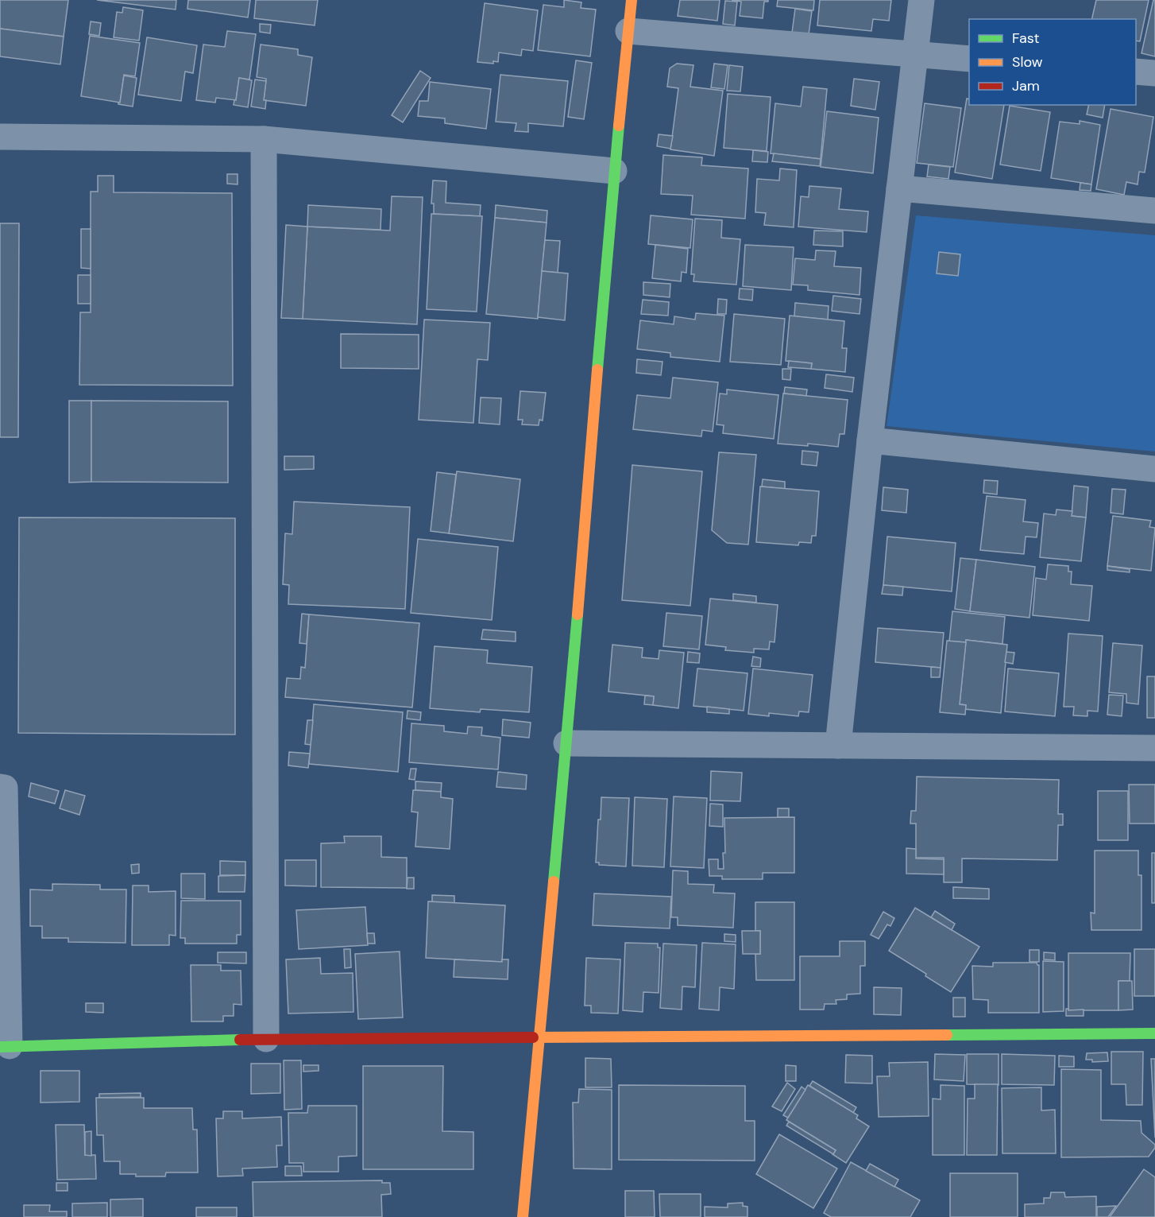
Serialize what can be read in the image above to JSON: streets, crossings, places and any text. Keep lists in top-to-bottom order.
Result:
{
  "legend": ["Fast", "Slow", "Jam"]
}
